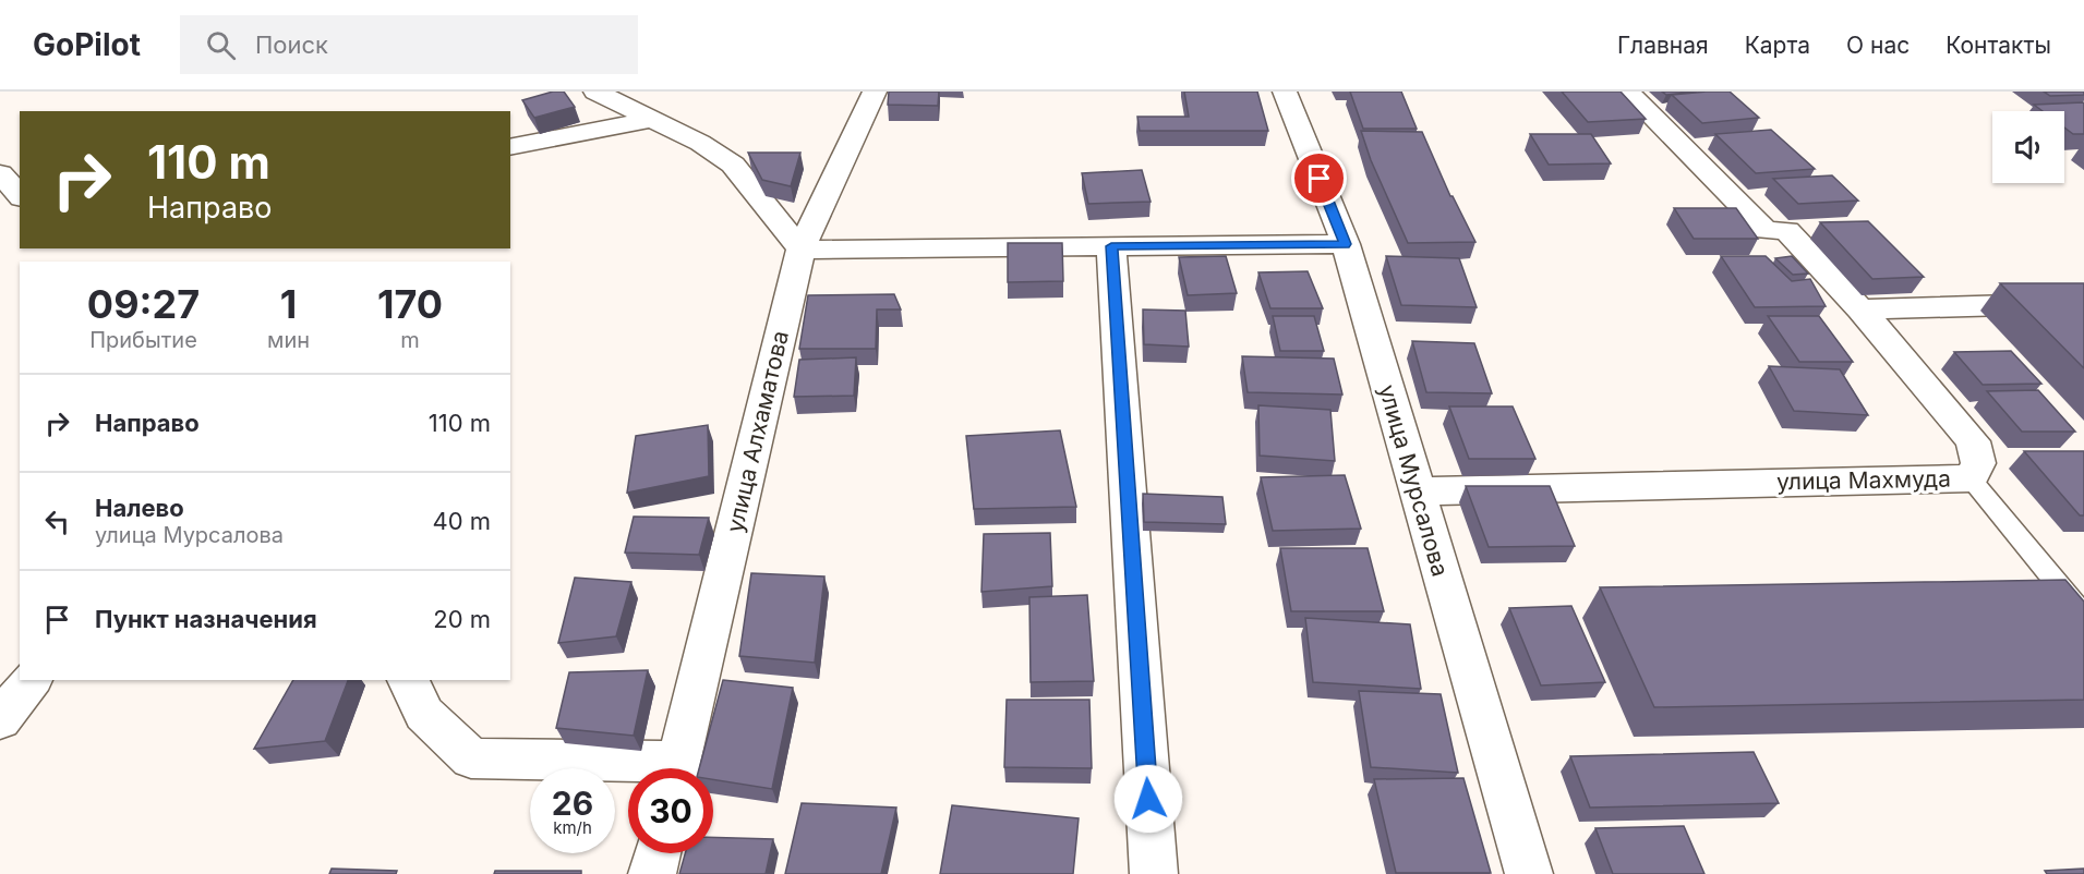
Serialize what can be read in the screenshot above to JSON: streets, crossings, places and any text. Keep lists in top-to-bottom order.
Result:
{
  "streets": {
    "street": ["улица Алхаматова", "улица Мурсалова", "улица Махмуда"]
  },
  "crossings": [
    ["улица Мурсалова", "улица Махмуда"]
  ],
  "page": {
    "header": "GoPilot",
    "search": "Поиск",
    "nav": [
      "Главная",
      "Карта",
      "О нас",
      "Контакты"
    ],
    "turn": ["110 m", "Направо"],
    "eta": [
      "09:27",
      "Прибытие",
      "1",
      "мин",
      "170",
      "m"
    ],
    "list": [
      {
        "name": "Направо",
        "value": "110 m"
      },
      {
        "name": "Налево",
        "note": "улица Мурсалова",
        "value": "40 m"
      },
      {
        "name": "Пункт назначения",
        "value": "20 m"
      }
    ],
    "speed": "26 km/h",
    "limit": "30"
  }
}
